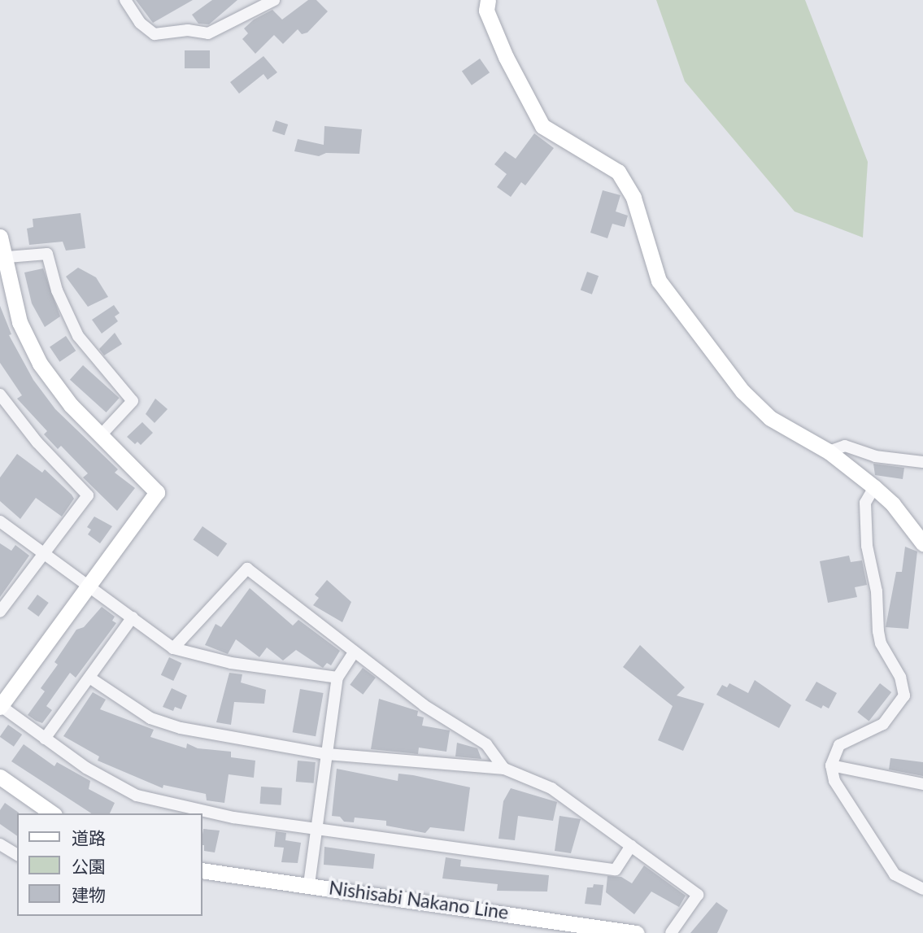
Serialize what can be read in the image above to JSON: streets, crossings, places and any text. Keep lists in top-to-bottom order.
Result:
{
  "streets": {
    "street": ["Nishisabi Nakano Line"]
  },
  "legend": ["道路", "公園", "建物"]
}
